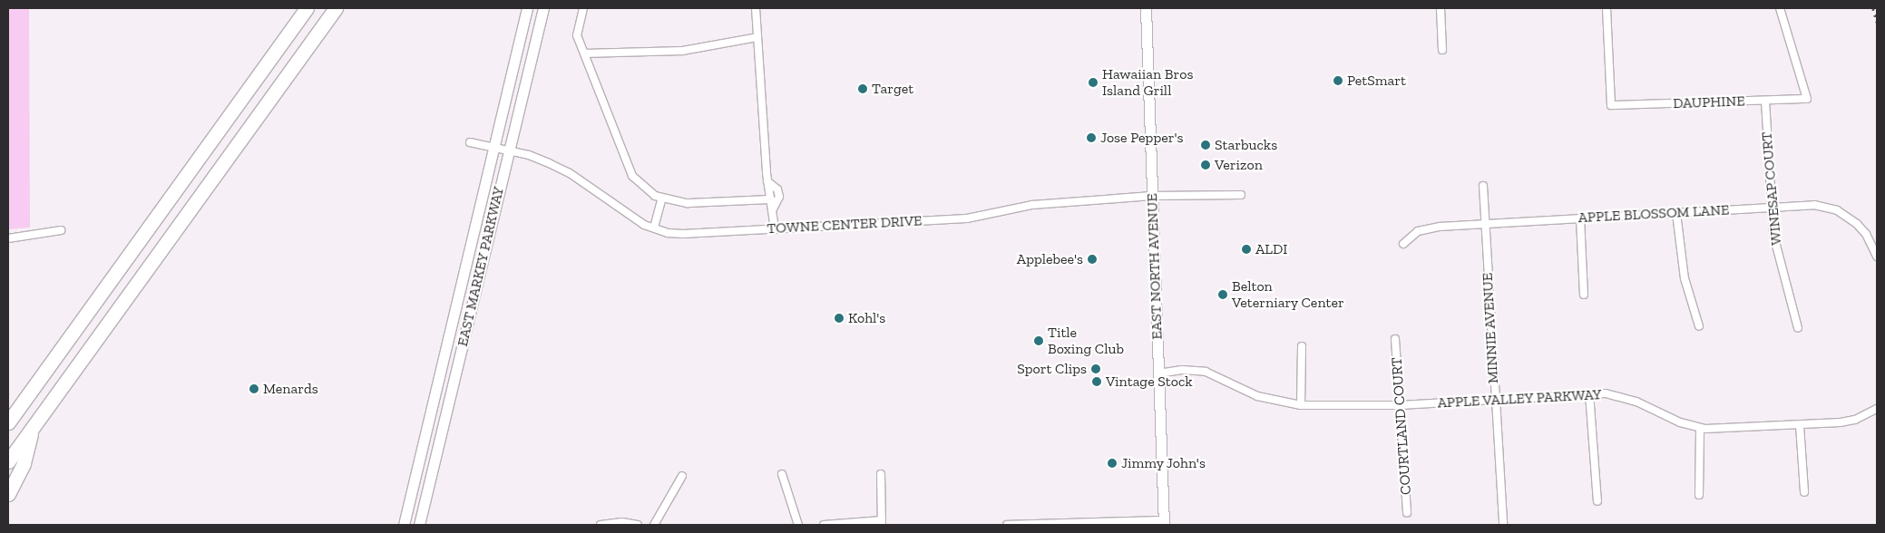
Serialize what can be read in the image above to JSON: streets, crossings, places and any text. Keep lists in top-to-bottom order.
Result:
{
  "streets": {
    "street": [
      "DAUPHINE",
      "WINESAP COURT",
      "APPLE BLOSSOM LANE",
      "TOWNE CENTER DRIVE",
      "EAST MARKEY PARKWAY",
      "EAST NORTH AVENUE",
      "MINNIE AVENUE",
      "APPLE VALLEY PARKWAY",
      "COURTLAND COURT"
    ]
  },
  "crossings": [
    ["DAUPHINE", "WINESAP COURT"],
    ["WINESAP COURT", "APPLE BLOSSOM LANE"],
    ["APPLE BLOSSOM LANE", "MINNIE AVENUE"],
    ["TOWNE CENTER DRIVE", "EAST MARKEY PARKWAY"],
    ["TOWNE CENTER DRIVE", "EAST NORTH AVENUE"],
    ["EAST NORTH AVENUE", "APPLE VALLEY PARKWAY"],
    ["MINNIE AVENUE", "APPLE VALLEY PARKWAY"],
    ["APPLE VALLEY PARKWAY", "COURTLAND COURT"]
  ],
  "places": [
    "PetSmart",
    "Hawaiian Bros Island Grill",
    "Target",
    "Jose Pepper's",
    "Starbucks",
    "Verizon",
    "ALDI",
    "Applebee's",
    "Belton Veterniary Center",
    "Kohl's",
    "Title Boxing Club",
    "Sport Clips",
    "Vintage Stock",
    "Menards",
    "Jimmy John's"
  ]
}
